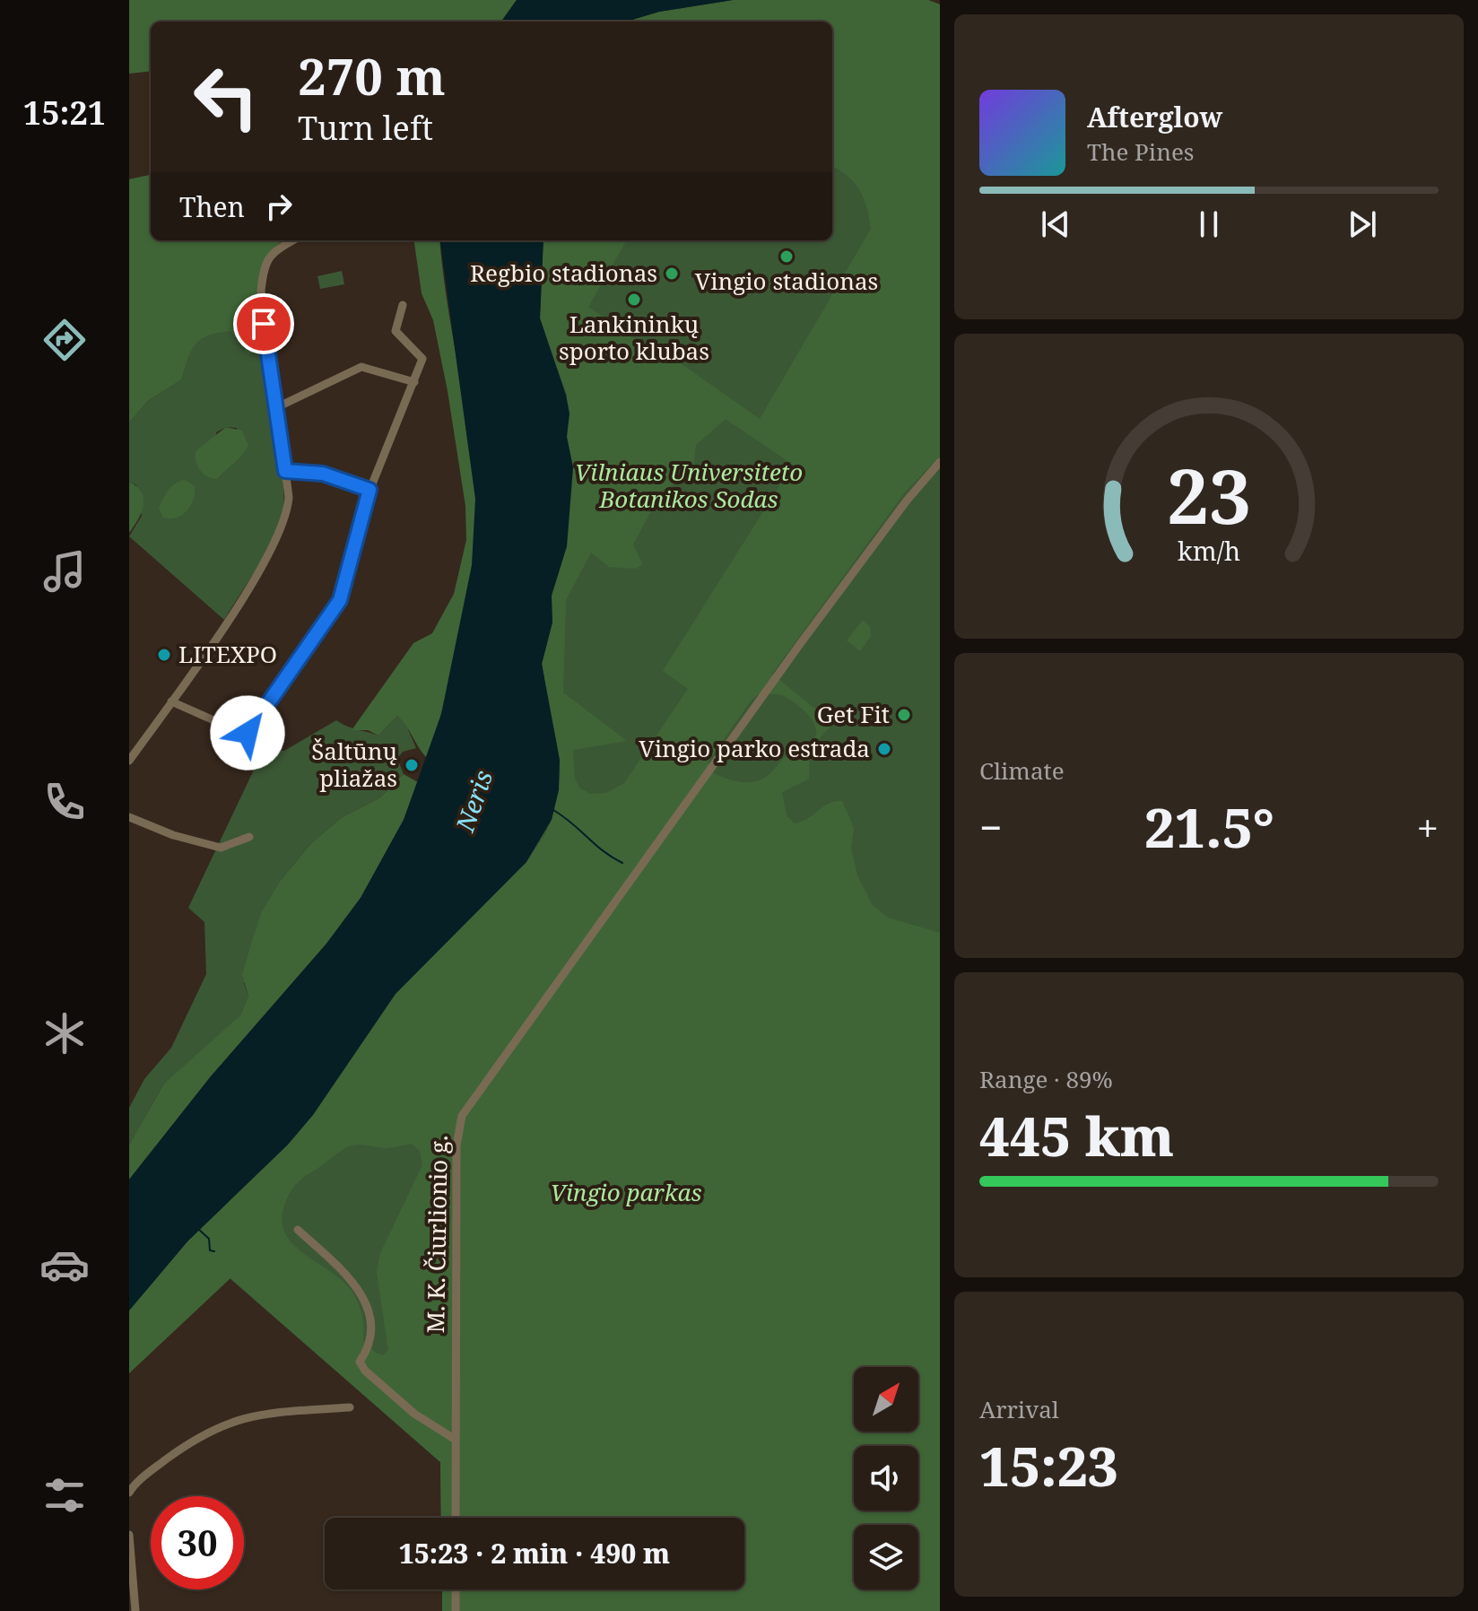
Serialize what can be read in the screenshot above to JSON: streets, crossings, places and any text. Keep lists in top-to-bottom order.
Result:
{
  "streets": {
    "street": ["M. K. Čiurlionio g."]
  },
  "water": ["Neris"],
  "parks": ["Vilniaus Universiteto Botanikos Sodas", "Vingio parkas"],
  "places": [
    "Vingio stadionas",
    "Regbio stadionas",
    "Lankininkų sporto klubas",
    "LITEXPO",
    "Get Fit",
    "Vingio parko estrada",
    "Šaltūnų pliažas"
  ],
  "north": "top right",
  "page": {
    "tabs": "15:21",
    "turn": ["270 m", "Turn left"],
    "song": ["Afterglow", "The Pines"],
    "then": "Then",
    "tile": [
      "Climate",
      ["Range · 89%", "445 km"],
      ["Arrival", "15:23"]
    ],
    "heat": ["−", "21.5°", "+"],
    "limit": "30",
    "trip": "15:23 · 2 min · 490 m",
    "gauge": ["23", "km/h"]
  }
}
